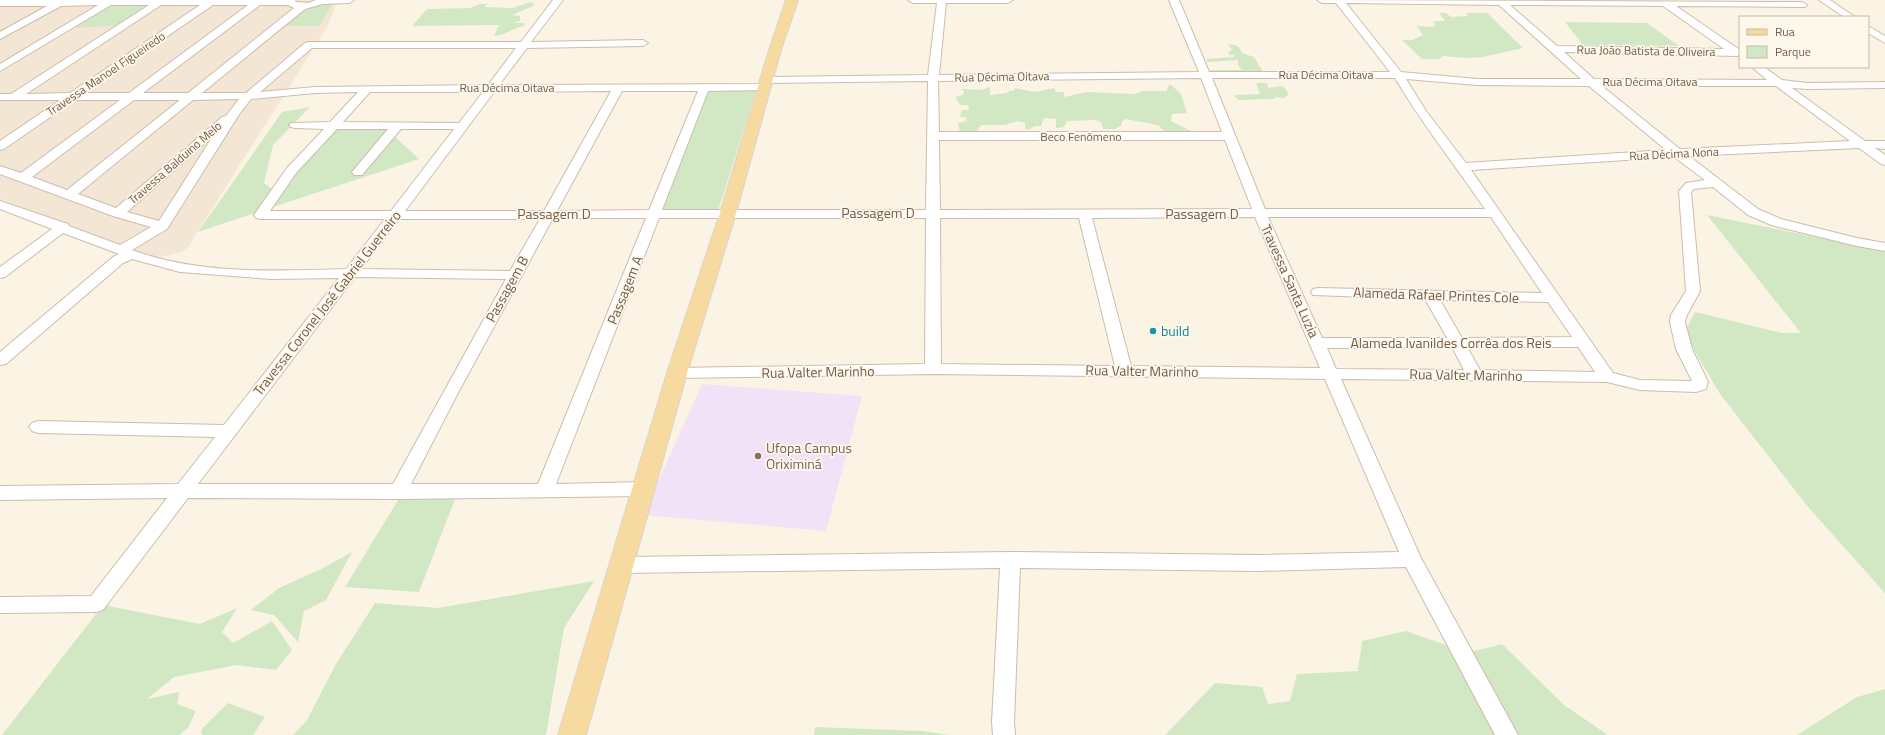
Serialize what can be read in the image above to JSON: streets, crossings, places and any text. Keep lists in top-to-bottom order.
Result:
{
  "streets": {
    "street": [
      "Rua João Batista de Oliveira",
      "Travessa Manoel Figueiredo",
      "Rua Décima Oitava",
      "Beco Fenômeno",
      "Rua Décima Nona",
      "Travessa Balduino Melo",
      "Passagem D",
      "Travessa Santa Luzia",
      "Passagem B",
      "Passagem A",
      "Alameda Rafael Printes Cole",
      "Travessa Coronel José Gabriel Guerreiro",
      "Alameda Ivanildes Corrêa dos Reis",
      "Rua Valter Marinho"
    ]
  },
  "crossings": [
    ["Travessa Manoel Figueiredo", "Rua Décima Oitava"],
    ["Rua Décima Oitava", "Travessa Santa Luzia"],
    ["Rua Décima Oitava", "Passagem B"],
    ["Rua Décima Oitava", "Passagem A"],
    ["Rua Décima Oitava", "Travessa Coronel José Gabriel Guerreiro"],
    ["Beco Fenômeno", "Travessa Santa Luzia"],
    ["Passagem D", "Travessa Santa Luzia"],
    ["Passagem D", "Passagem B"],
    ["Passagem D", "Passagem A"],
    ["Passagem D", "Travessa Coronel José Gabriel Guerreiro"],
    ["Travessa Santa Luzia", "Alameda Ivanildes Corrêa dos Reis"],
    ["Travessa Santa Luzia", "Rua Valter Marinho"]
  ],
  "places": ["build", "Ufopa Campus Oriximiná"],
  "legend": ["Rua", "Parque"]
}
